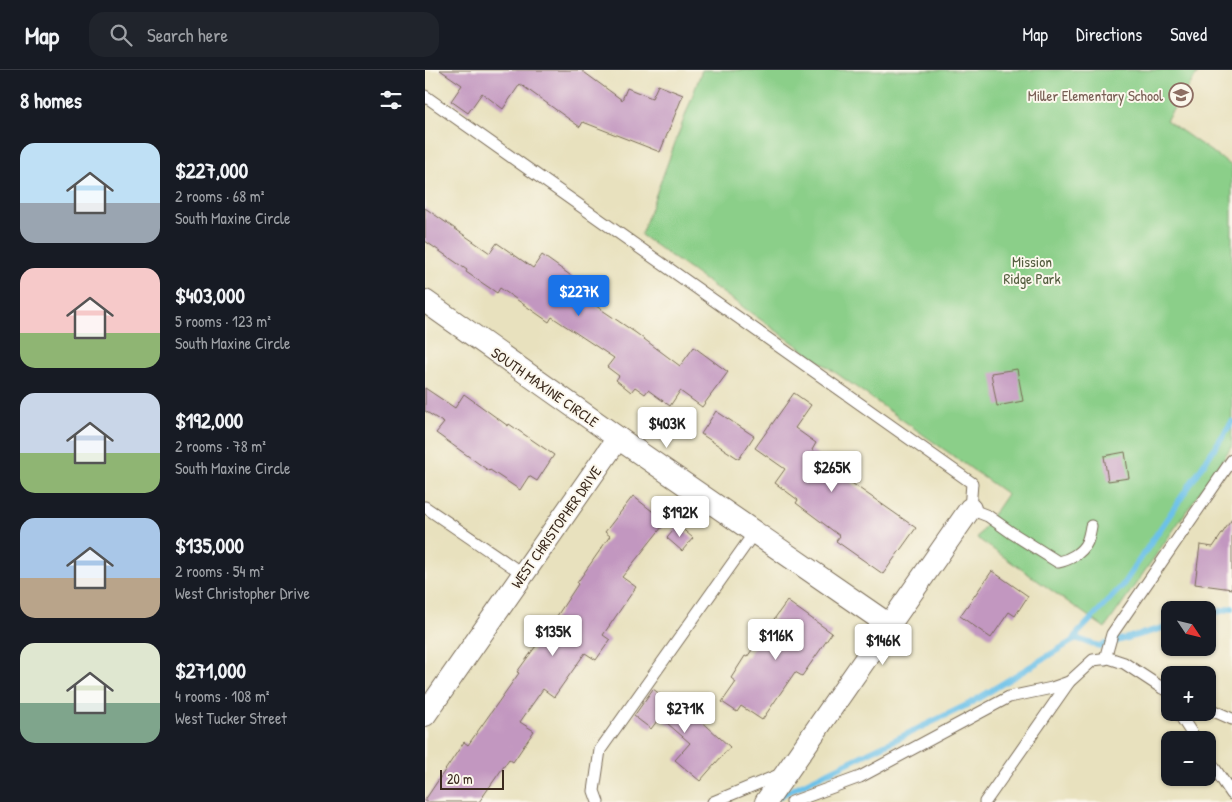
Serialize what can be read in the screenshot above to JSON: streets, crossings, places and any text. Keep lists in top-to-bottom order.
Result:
{
  "streets": {
    "street": ["SOUTH MAXINE CIRCLE", "WEST CHRISTOPHER DRIVE"]
  },
  "crossings": [
    ["SOUTH MAXINE CIRCLE", "WEST CHRISTOPHER DRIVE"]
  ],
  "parks": ["Mission Ridge Park"],
  "places": {
    "school or university": ["Miller Elementary School"]
  },
  "scale_bar": "20 m",
  "north": "bottom right",
  "page": {
    "header": "Map",
    "search": "Search here",
    "nav": ["Map", "Directions", "Saved"],
    "heading": "8 homes",
    "list": [
      {
        "name": "$227,000",
        "note": "2 rooms · 68 m² · South Maxine Circle"
      },
      {
        "name": "$403,000",
        "note": "5 rooms · 123 m² · South Maxine Circle"
      },
      {
        "name": "$192,000",
        "note": "2 rooms · 78 m² · South Maxine Circle"
      },
      {
        "name": "$135,000",
        "note": "2 rooms · 54 m² · West Christopher Drive"
      },
      {
        "name": "$271,000",
        "note": "4 rooms · 108 m² · West Tucker Street"
      }
    ],
    "price": [
      "$227K",
      "$403K",
      "$265K",
      "$192K",
      "$135K",
      "$116K",
      "$146K",
      "$271K"
    ],
    "map_buttons": ["+", "−"],
    "scale": "20 m"
  }
}
